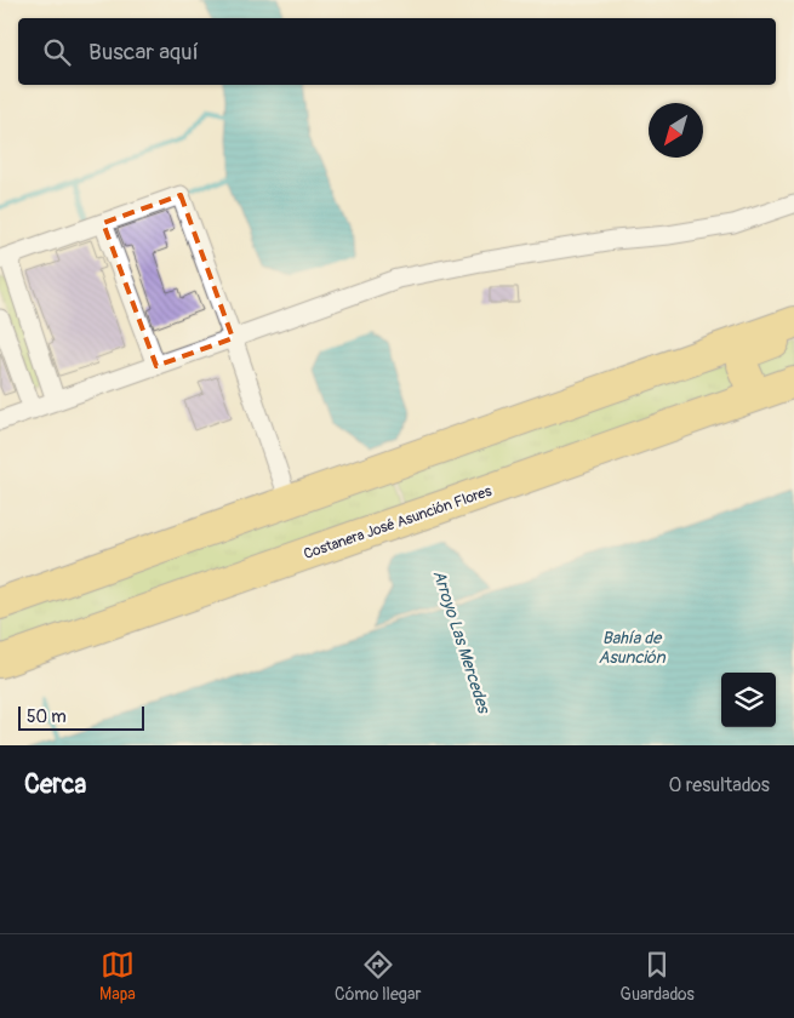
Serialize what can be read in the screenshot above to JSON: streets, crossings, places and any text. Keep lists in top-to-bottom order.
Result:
{
  "streets": {
    "highway": ["Costanera José Asunción Flores"]
  },
  "water": ["Bahía de Asunción", "Arroyo Las Mercedes"],
  "scale_bar": "50 m",
  "north": "bottom left",
  "page": {
    "search": "Buscar aquí",
    "scale": "50 m",
    "heading": ["Cerca", "0 resultados"],
    "nav": ["Mapa", "Cómo llegar", "Guardados"]
  }
}
